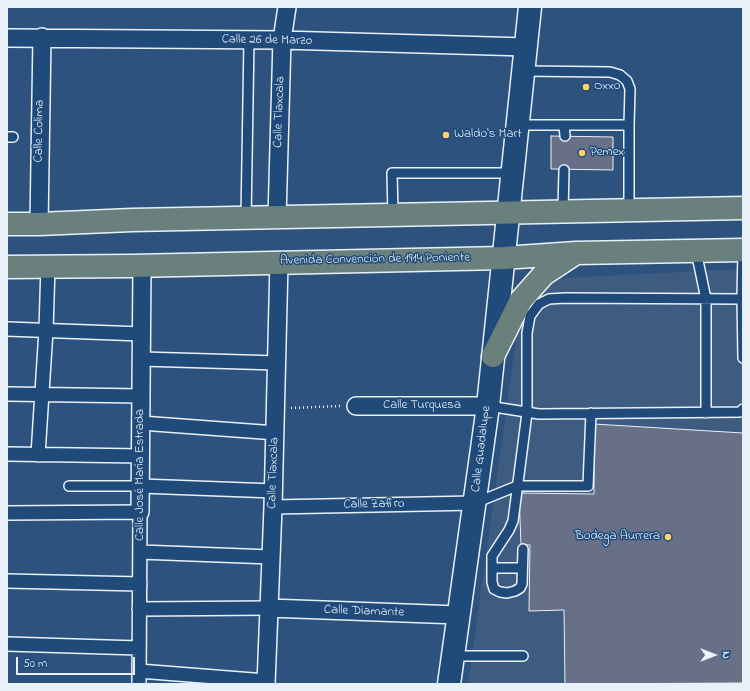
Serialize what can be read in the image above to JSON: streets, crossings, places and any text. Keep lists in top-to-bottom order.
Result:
{
  "streets": {
    "main road": ["Avenida Convención de 1914 Poniente"],
    "street": [
      "Calle 26 de Marzo",
      "Calle Tlaxcala",
      "Calle Colima",
      "Calle Turquesa",
      "Calle Guadalupe",
      "Calle José María Estrada",
      "Calle Zafiro",
      "Calle Diamante"
    ]
  },
  "crossings": [
    ["Calle 26 de Marzo", "Calle Tlaxcala"],
    ["Calle 26 de Marzo", "Calle Colima"],
    ["Calle 26 de Marzo", "Calle Guadalupe"],
    ["Calle Tlaxcala", "Avenida Convención de 1914 Poniente"],
    ["Calle Tlaxcala", "Calle Zafiro"],
    ["Calle Tlaxcala", "Calle Diamante"],
    ["Avenida Convención de 1914 Poniente", "Calle Guadalupe"],
    ["Avenida Convención de 1914 Poniente", "Calle José María Estrada"],
    ["Calle Turquesa", "Calle Guadalupe"],
    ["Calle Guadalupe", "Calle Zafiro"],
    ["Calle Guadalupe", "Calle Diamante"],
    ["Calle José María Estrada", "Calle Zafiro"]
  ],
  "places": [
    "Oxxo",
    "Waldo's Mart",
    "Pemex",
    "Bodega Aurrera"
  ],
  "scale_bar": "50 m",
  "north": "right"
}
